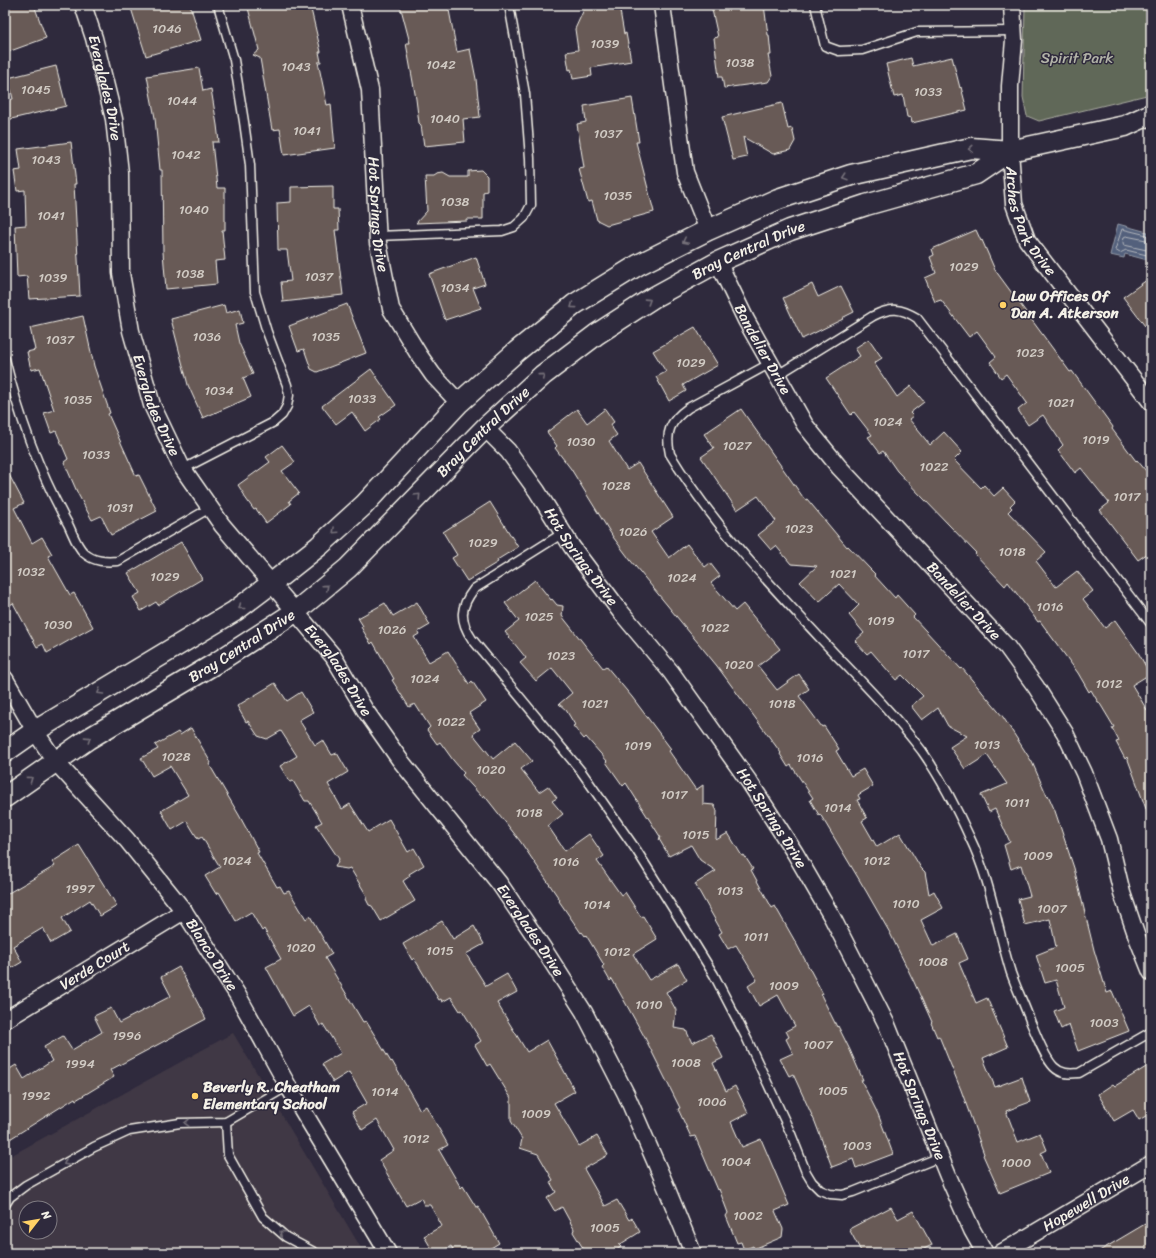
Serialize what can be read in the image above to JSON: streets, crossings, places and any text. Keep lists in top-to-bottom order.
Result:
{
  "streets": {
    "street": [
      "Everglades Drive",
      "Hot Springs Drive",
      "Arches Park Drive",
      "Bray Central Drive",
      "Bandelier Drive",
      "Blanco Drive",
      "Verde Court",
      "Hopewell Drive"
    ]
  },
  "crossings": [
    ["Everglades Drive", "Bray Central Drive"],
    ["Hot Springs Drive", "Bray Central Drive"],
    ["Arches Park Drive", "Bray Central Drive"],
    ["Bray Central Drive", "Bandelier Drive"],
    ["Bray Central Drive", "Blanco Drive"],
    ["Blanco Drive", "Verde Court"]
  ],
  "parks": ["Spirit Park"],
  "places": ["Law Offices Of Dan A. Atkerson", "Beverly R. Cheatham Elementary School"],
  "house_numbers": [
    "1046",
    "1039",
    "1038",
    "1042",
    "1043",
    "1045",
    "1033",
    "1044",
    "1040",
    "1041",
    "1037",
    "1042",
    "1043",
    "1035",
    "1038",
    "1040",
    "1041",
    "1029",
    "1038",
    "1037",
    "1039",
    "1034",
    "1036",
    "1035",
    "1037",
    "1023",
    "1029",
    "1034",
    "1033",
    "1035",
    "1021",
    "1024",
    "1019",
    "1030",
    "1027",
    "1033",
    "1022",
    "1028",
    "1017",
    "1031",
    "1023",
    "1026",
    "1029",
    "1018",
    "1032",
    "1021",
    "1029",
    "1024",
    "1016",
    "1025",
    "1019",
    "1030",
    "1022",
    "1026",
    "1017",
    "1023",
    "1020",
    "1024",
    "1012",
    "1021",
    "1018",
    "1022",
    "1013",
    "1019",
    "1028",
    "1016",
    "1020",
    "1017",
    "1011",
    "1014",
    "1018",
    "1015",
    "1009",
    "1024",
    "1012",
    "1016",
    "1997",
    "1013",
    "1010",
    "1014",
    "1007",
    "1011",
    "1020",
    "1015",
    "1012",
    "1008",
    "1005",
    "1009",
    "1010",
    "1003",
    "1996",
    "1007",
    "1008",
    "1994",
    "1005",
    "1014",
    "1992",
    "1006",
    "1009",
    "1012",
    "1003",
    "1004",
    "1000",
    "1002",
    "1005"
  ],
  "north": "top right"
}
